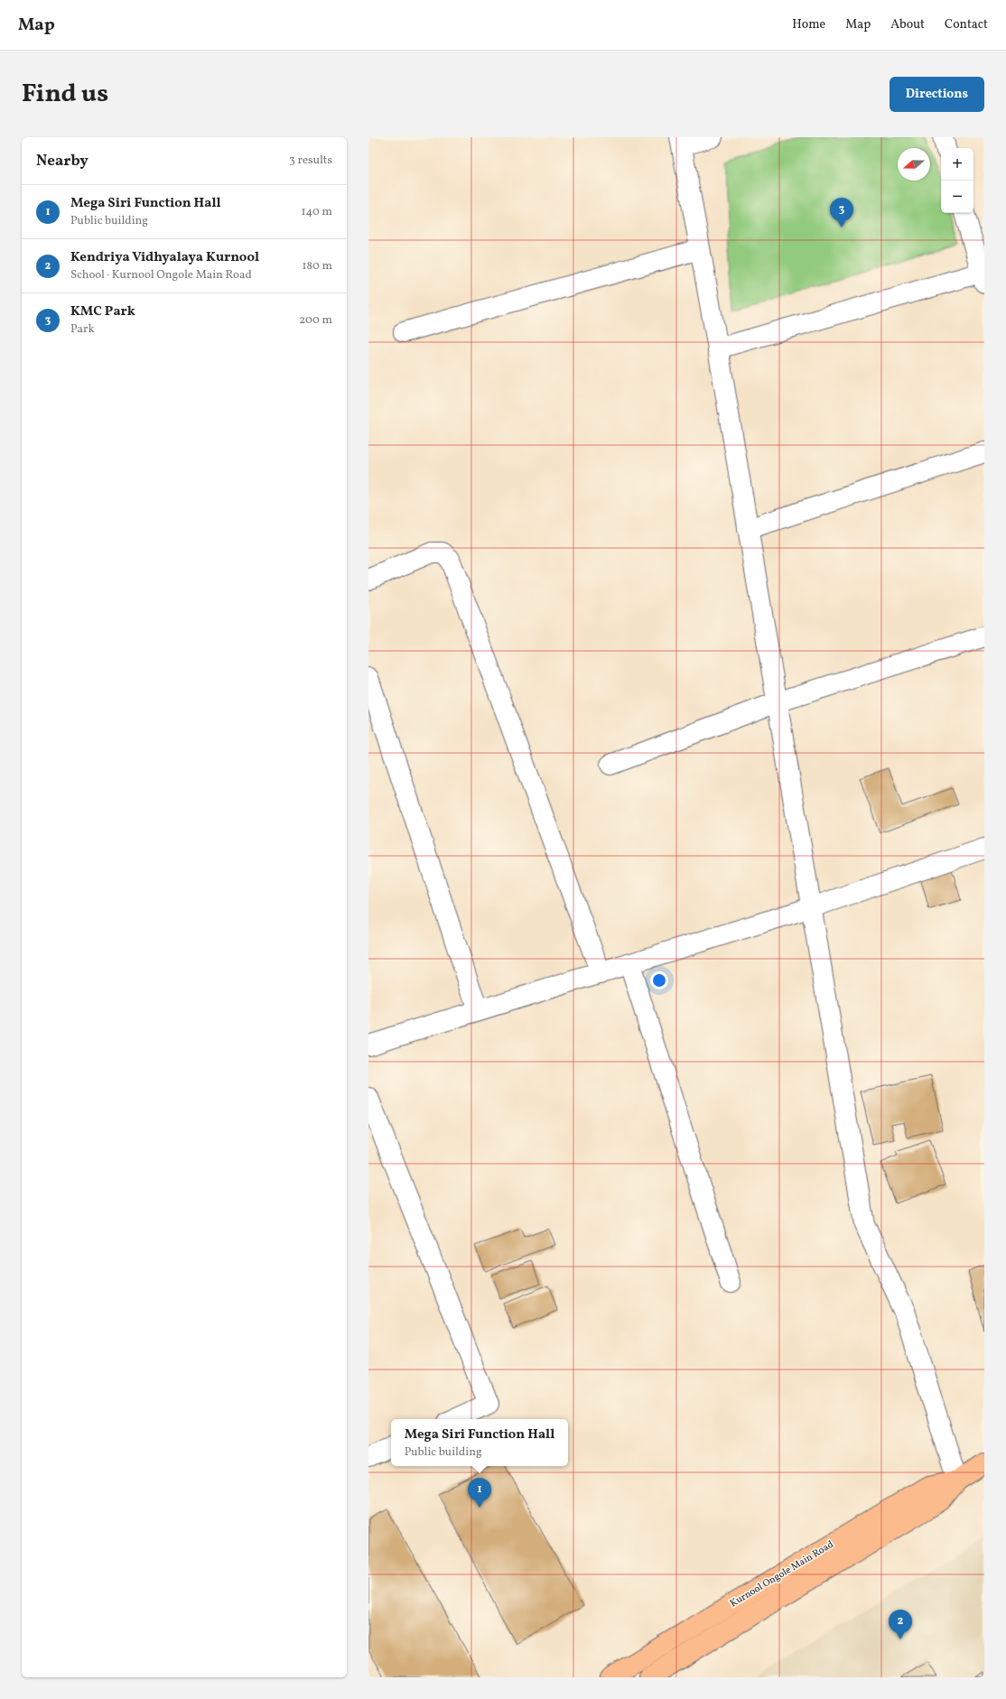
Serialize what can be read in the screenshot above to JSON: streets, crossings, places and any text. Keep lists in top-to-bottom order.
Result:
{
  "streets": {
    "main road": ["Kurnool Ongole Main Road"]
  },
  "north": "left",
  "page": {
    "header": "Map",
    "nav": [
      "Home",
      "Map",
      "About",
      "Contact"
    ],
    "title": "Find us",
    "buttons": "Directions",
    "heading": ["Nearby", "3 results"],
    "map_buttons": ["+", "−"],
    "list": [
      {
        "mark": "1",
        "name": "Mega Siri Function Hall",
        "note": "Public building",
        "value": "140 m"
      },
      {
        "mark": "2",
        "name": "Kendriya Vidhyalaya Kurnool",
        "note": "School · Kurnool Ongole Main Road",
        "value": "180 m"
      },
      {
        "mark": "3",
        "name": "KMC Park",
        "note": "Park",
        "value": "200 m"
      }
    ],
    "pins": ["3", "1", "2"],
    "popup": ["Mega Siri Function Hall", "Public building"]
  }
}
